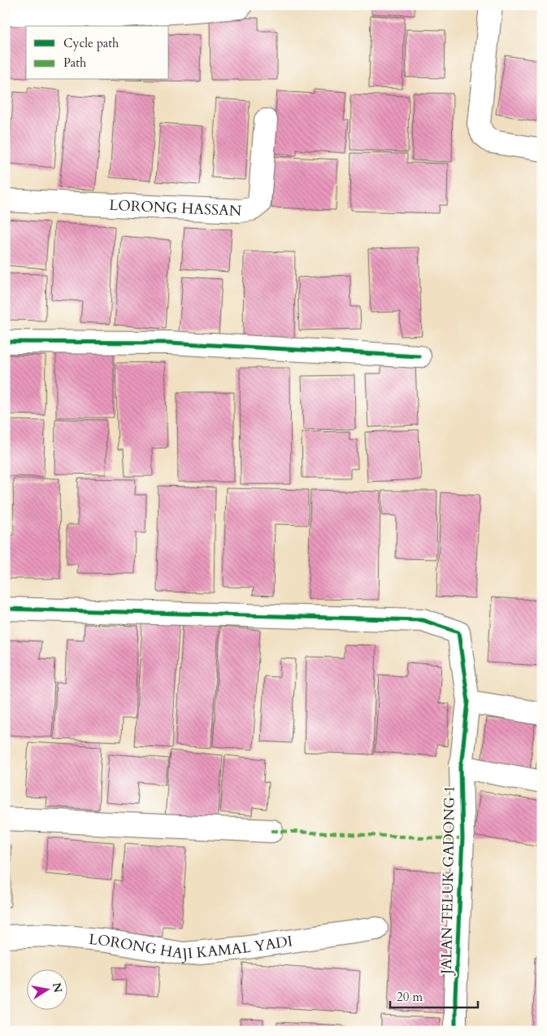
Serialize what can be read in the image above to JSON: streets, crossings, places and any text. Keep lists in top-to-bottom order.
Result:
{
  "streets": {
    "street": ["LORONG HASSAN", "JALAN TELUK GADONG 1", "LORONG HAJI KAMAL YADI"]
  },
  "legend": ["Cycle path", "Path"],
  "scale_bar": "20 m",
  "north": "right"
}
